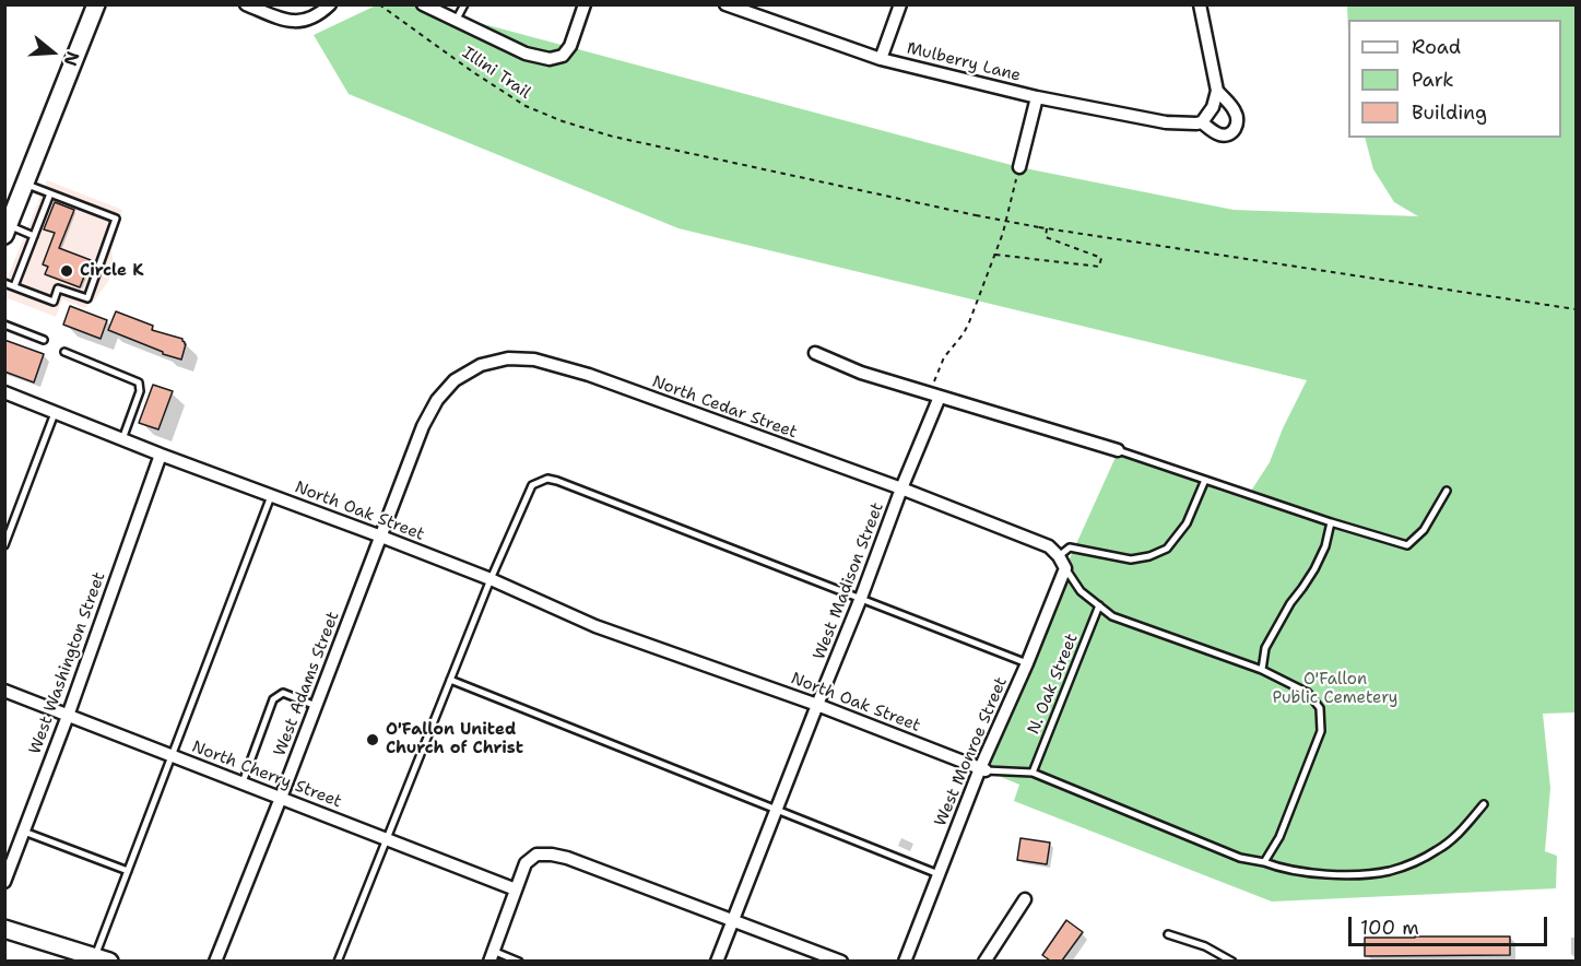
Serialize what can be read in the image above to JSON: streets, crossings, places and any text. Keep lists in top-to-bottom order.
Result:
{
  "streets": {
    "street": [
      "Mulberry Lane",
      "North Cedar Street",
      "North Oak Street",
      "West Madison Street",
      "West Washington Street",
      "West Adams Street",
      "West Monroe Street",
      "North Cherry Street"
    ],
    "lane": ["N. Oak Street"],
    "path": ["Illini Trail"]
  },
  "crossings": [
    ["North Cedar Street", "West Madison Street"],
    ["North Cedar Street", "West Adams Street"],
    ["North Oak Street", "West Madison Street"],
    ["North Oak Street", "West Washington Street"],
    ["North Oak Street", "West Adams Street"],
    ["North Oak Street", "N. Oak Street"],
    ["North Oak Street", "West Monroe Street"],
    ["West Washington Street", "North Cherry Street"],
    ["West Adams Street", "North Cherry Street"]
  ],
  "parks": ["O'Fallon Public Cemetery"],
  "places": ["Circle K", "O'Fallon United Church of Christ"],
  "legend": ["Road", "Park", "Building"],
  "scale_bar": "100 m",
  "north": "right"
}
